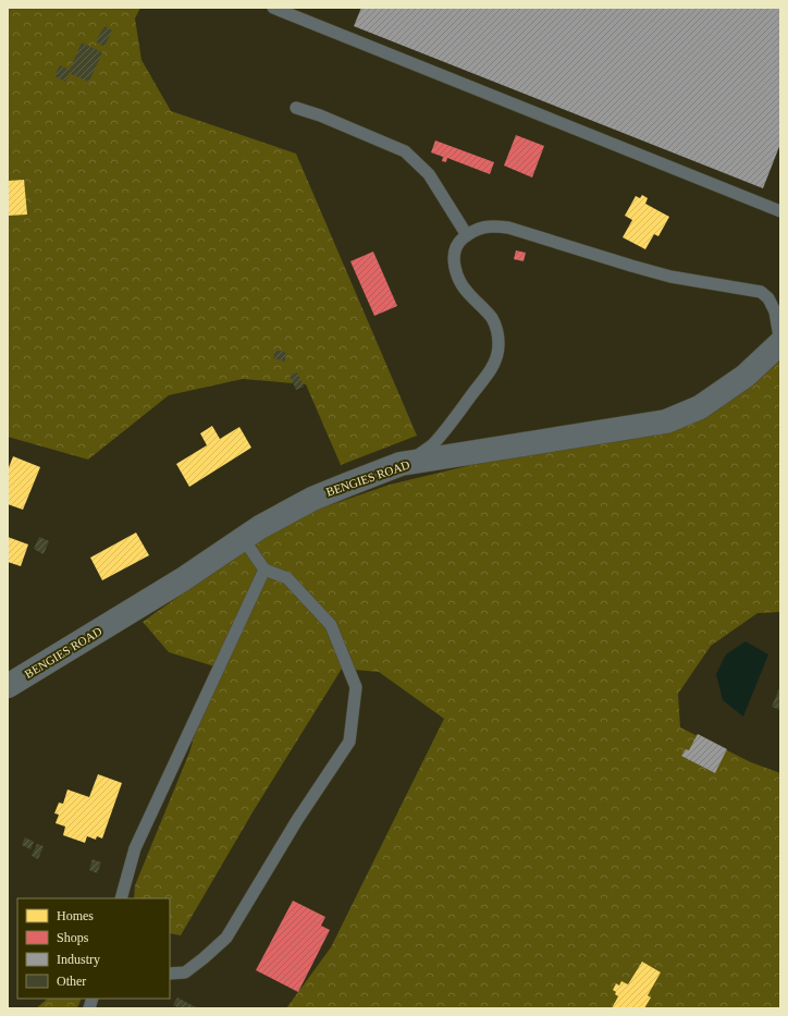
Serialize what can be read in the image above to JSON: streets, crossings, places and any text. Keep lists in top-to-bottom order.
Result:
{
  "streets": {
    "street": ["BENGIES ROAD"]
  },
  "legend": [
    "Homes",
    "Shops",
    "Industry",
    "Other"
  ]
}
